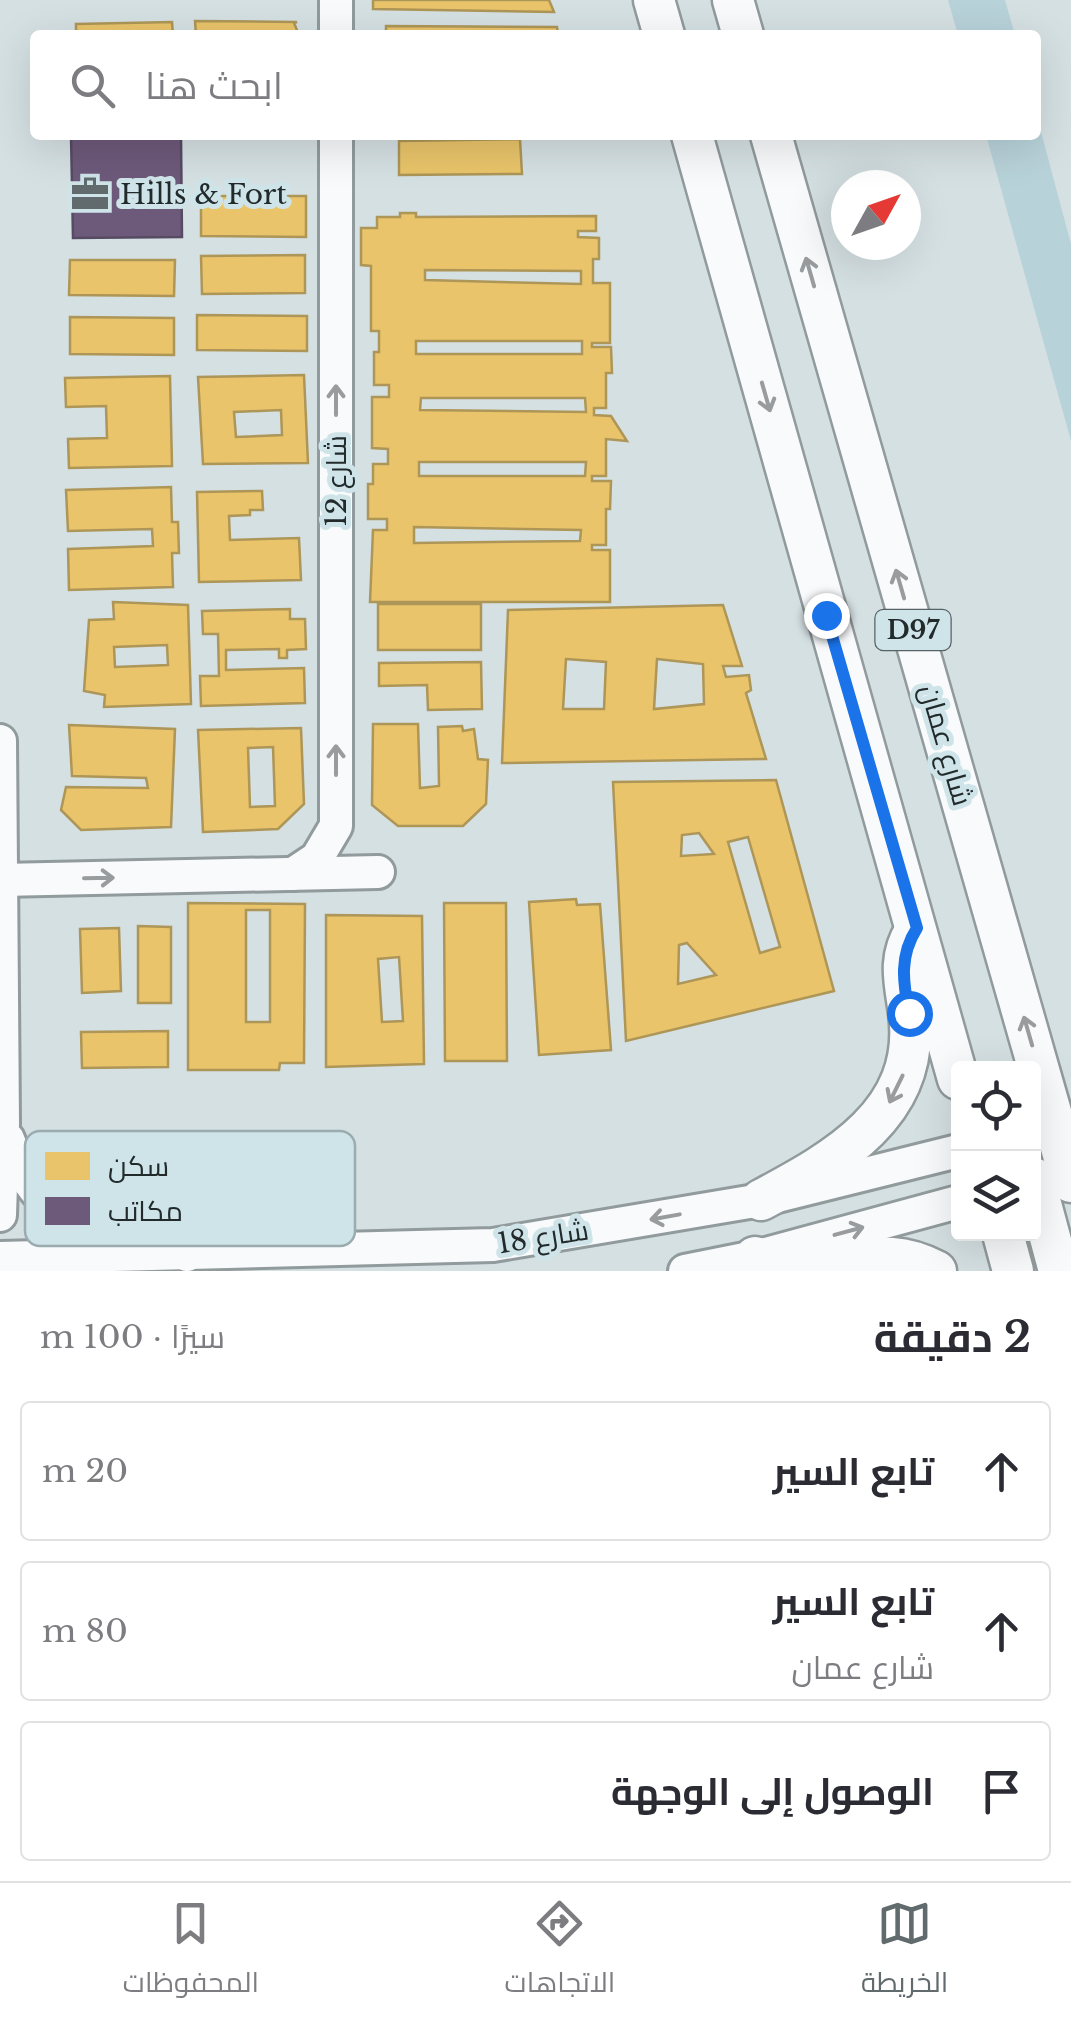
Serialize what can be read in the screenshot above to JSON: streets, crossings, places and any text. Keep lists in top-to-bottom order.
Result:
{
  "streets": {
    "main road": ["D97", "شارع عمان"],
    "street": ["شارع 12", "شارع 18"]
  },
  "one_way": ["شارع 12", "شارع 18"],
  "places": {
    "office": ["Hills & Fort"]
  },
  "legend": ["سكن", "مكاتب"],
  "north": "top right",
  "page": {
    "search": "ابحث هنا",
    "heading": ["2 دقيقة", "سيرًا · 100 m"],
    "list": [
      ["تابع السير", "20 m"],
      ["تابع السير", "شارع عمان", "80 m"],
      "الوصول إلى الوجهة"
    ],
    "nav": ["الخريطة", "الاتجاهات", "المحفوظات"]
  }
}
